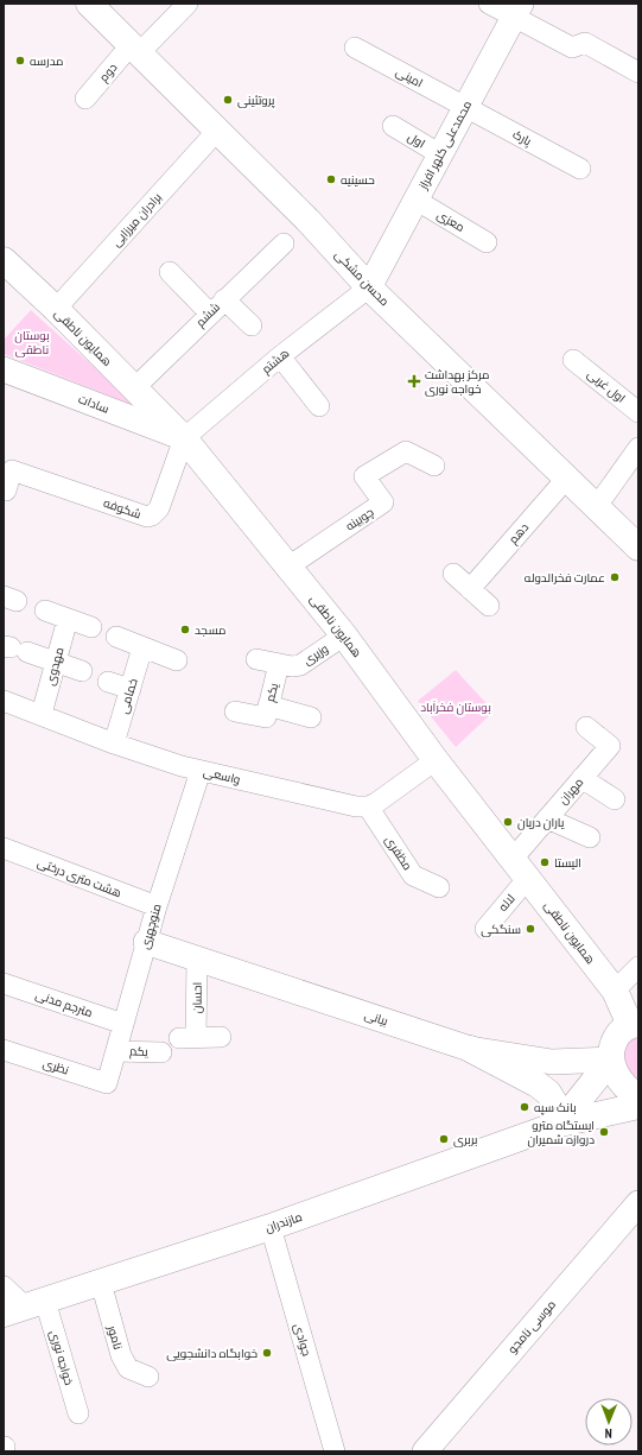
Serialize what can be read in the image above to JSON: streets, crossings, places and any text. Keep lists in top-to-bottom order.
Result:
{
  "streets": {
    "main road": ["محسن مشکی", "همایون ناطقی", "مازندران"],
    "street": [
      "دوم",
      "امینی",
      "پارک",
      "اول",
      "محمدعلی کلهر افراز",
      "برادران میرزایی",
      "معزی",
      "ششم",
      "هشتم",
      "اول غربی",
      "سادات",
      "شکوفه",
      "چوبینه",
      "دهم",
      "وزیری",
      "مهدوی",
      "یکم",
      "خمامی",
      "واسعی",
      "مهران",
      "مظفری",
      "هشت متری درختی",
      "لاله",
      "منوچهری",
      "احسان",
      "مترجم مدنی",
      "بیانی",
      "نظری",
      "موسی نامجو",
      "نامور",
      "جوادی",
      "خواجه نوری"
    ]
  },
  "crossings": [
    ["دوم", "محسن مشکی"],
    ["امینی", "پارک"],
    ["امینی", "محمدعلی کلهر افراز"],
    ["پارک", "محمدعلی کلهر افراز"],
    ["اول", "محمدعلی کلهر افراز"],
    ["محمدعلی کلهر افراز", "معزی"],
    ["محمدعلی کلهر افراز", "محسن مشکی"],
    ["محمدعلی کلهر افراز", "هشتم"],
    ["برادران میرزایی", "محسن مشکی"],
    ["برادران میرزایی", "همایون ناطقی"],
    ["محسن مشکی", "هشتم"],
    ["محسن مشکی", "دهم"],
    ["ششم", "همایون ناطقی"],
    ["همایون ناطقی", "هشتم"],
    ["همایون ناطقی", "سادات"],
    ["همایون ناطقی", "شکوفه"],
    ["همایون ناطقی", "چوبینه"],
    ["همایون ناطقی", "وزیری"],
    ["همایون ناطقی", "مهران"],
    ["همایون ناطقی", "لاله"],
    ["هشتم", "سادات"],
    ["هشتم", "شکوفه"],
    ["سادات", "شکوفه"],
    ["وزیری", "یکم"],
    ["مهدوی", "واسعی"],
    ["یکم", "منوچهری"],
    ["خمامی", "واسعی"],
    ["واسعی", "مظفری"],
    ["واسعی", "منوچهری"],
    ["مهران", "لاله"],
    ["هشت متری درختی", "منوچهری"],
    ["منوچهری", "مترجم مدنی"],
    ["منوچهری", "بیانی"],
    ["منوچهری", "نظری"],
    ["احسان", "بیانی"],
    ["مازندران", "نامور"],
    ["مازندران", "جوادی"],
    ["مازندران", "خواجه نوری"]
  ],
  "parks": ["بوستان ناطقی", "بوستان فخرآباد"],
  "places": {
    "other": [
      "مدرسه",
      "پروتئینی",
      "حسینیه",
      "عمارت فخرالدوله",
      "مسجد",
      "یاران دریان",
      "الیستا",
      "سنگکی",
      "بانک سپه",
      "ایستگاه مترو دروازه شمیران",
      "بربری",
      "خوابگاه دانشجویی"
    ],
    "health": ["مرکز بهداشت خواجه نوری"]
  },
  "north": "bottom"
}
